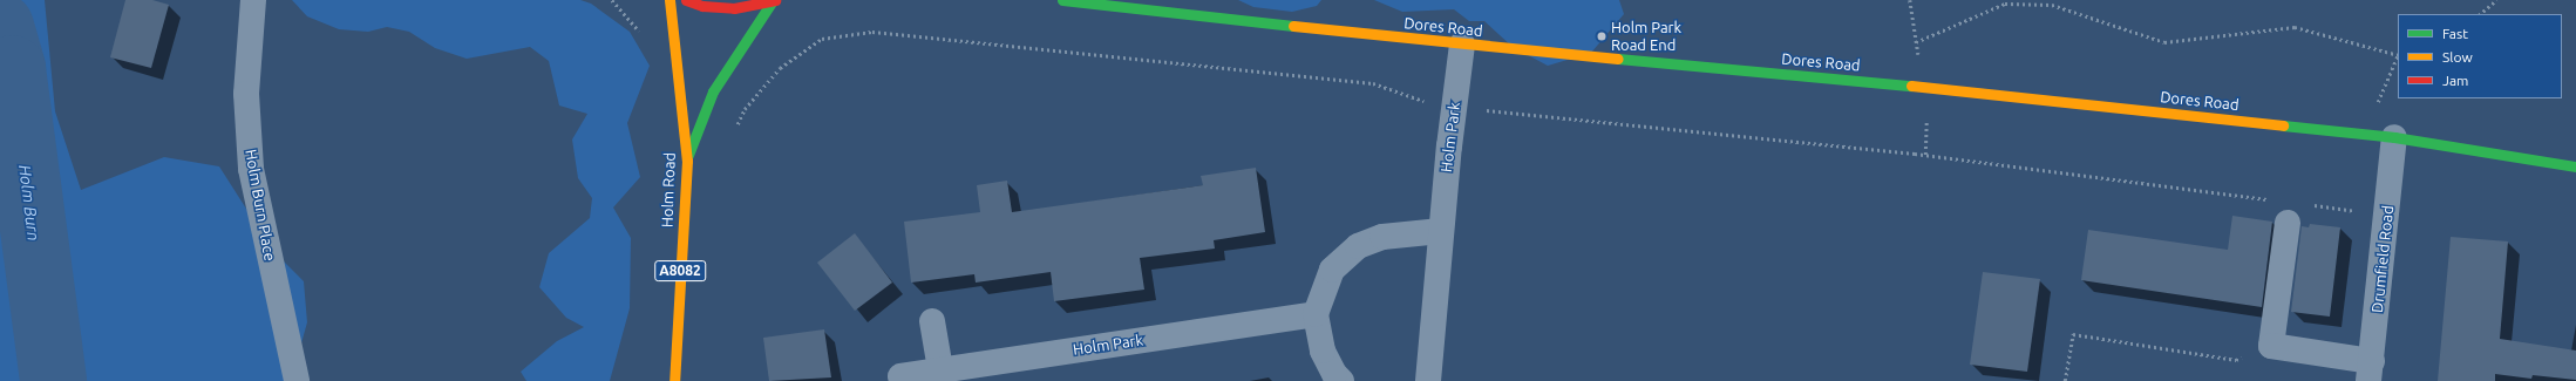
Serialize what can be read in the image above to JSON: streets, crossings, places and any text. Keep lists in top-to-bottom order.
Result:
{
  "streets": {
    "main road": ["Dores Road", "Holm Road", "A8082"],
    "street": ["Holm Park", "Holm Burn Place", "Drumfield Road"]
  },
  "crossings": [
    ["Dores Road", "Holm Park"],
    ["Dores Road", "Drumfield Road"]
  ],
  "water": ["Holm Burn"],
  "places": ["Holm Park Road End"],
  "legend": ["Fast", "Slow", "Jam"]
}
